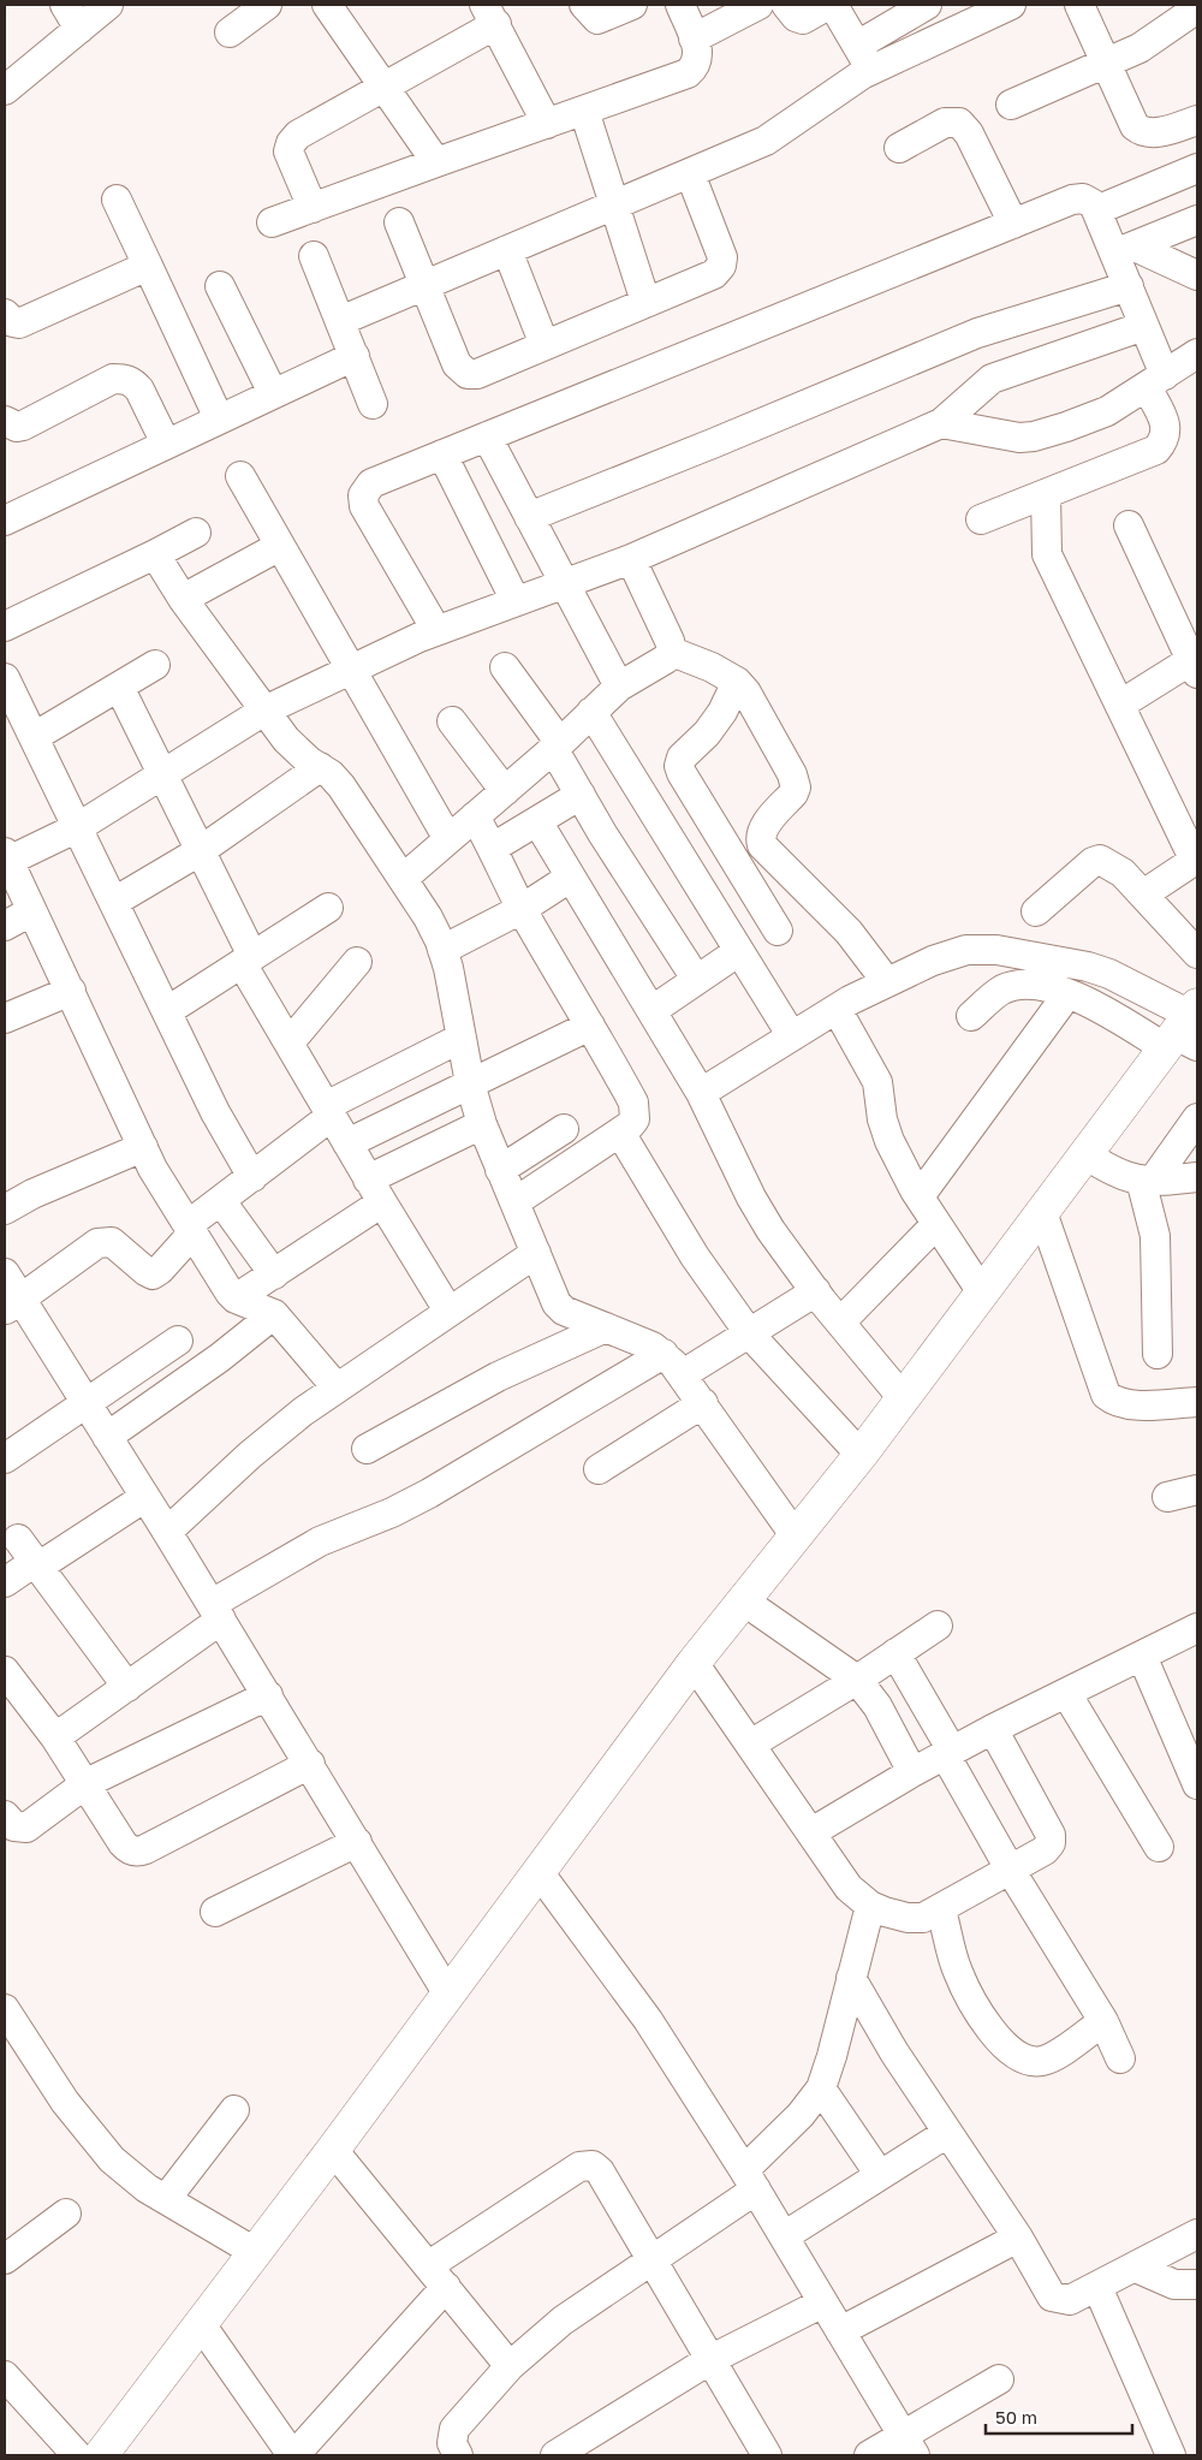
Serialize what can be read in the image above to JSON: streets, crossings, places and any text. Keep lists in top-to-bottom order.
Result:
{
  "scale_bar": "50 m"
}
